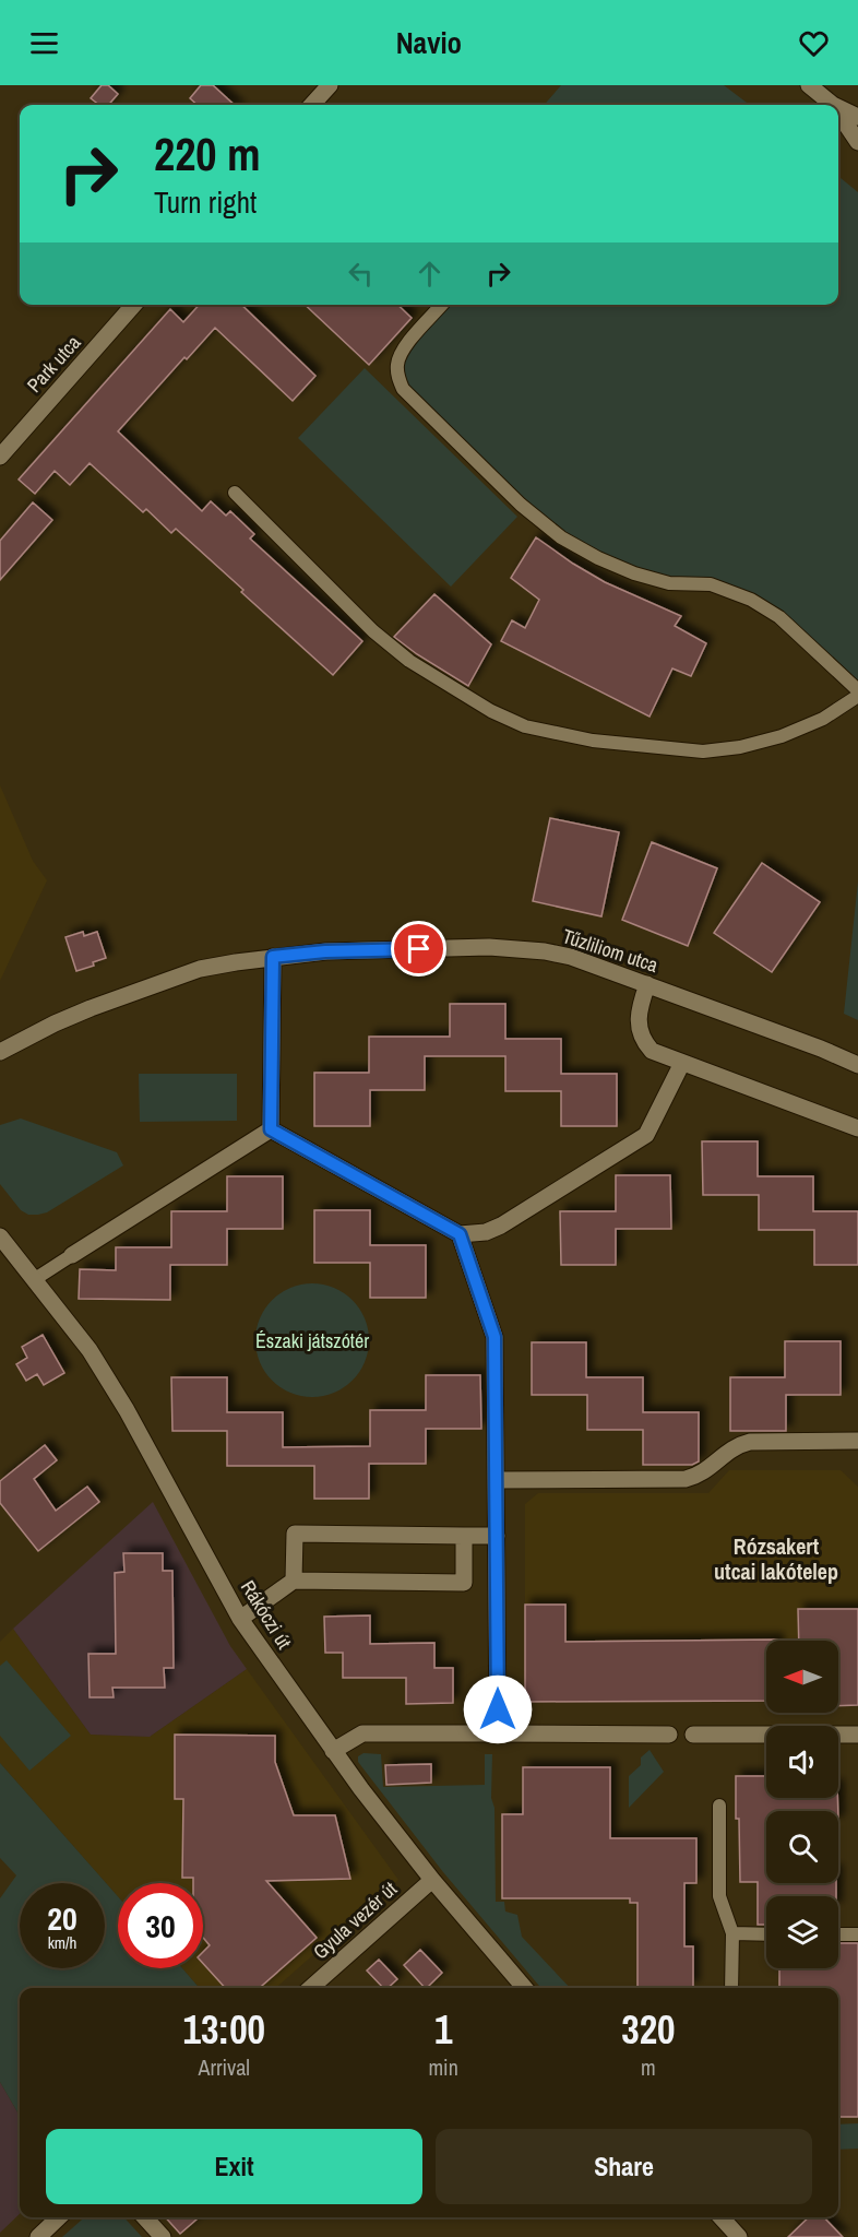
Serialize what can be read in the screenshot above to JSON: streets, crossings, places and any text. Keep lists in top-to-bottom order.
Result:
{
  "streets": {
    "street": [
      "Park utca",
      "Tűzliliom utca",
      "Rákóczi út",
      "Gyula vezér út"
    ]
  },
  "crossings": [
    ["Rákóczi út", "Gyula vezér út"]
  ],
  "districts": ["Rózsakert utcai lakótelep"],
  "parks": ["Északi játszótér"],
  "north": "left",
  "page": {
    "header": "Navio",
    "turn": ["220 m", "Turn right"],
    "speed": "20 km/h",
    "limit": "30",
    "eta": [
      "13:00",
      "Arrival",
      "1",
      "min",
      "320",
      "m"
    ],
    "buttons": ["Exit", "Share"]
  }
}
